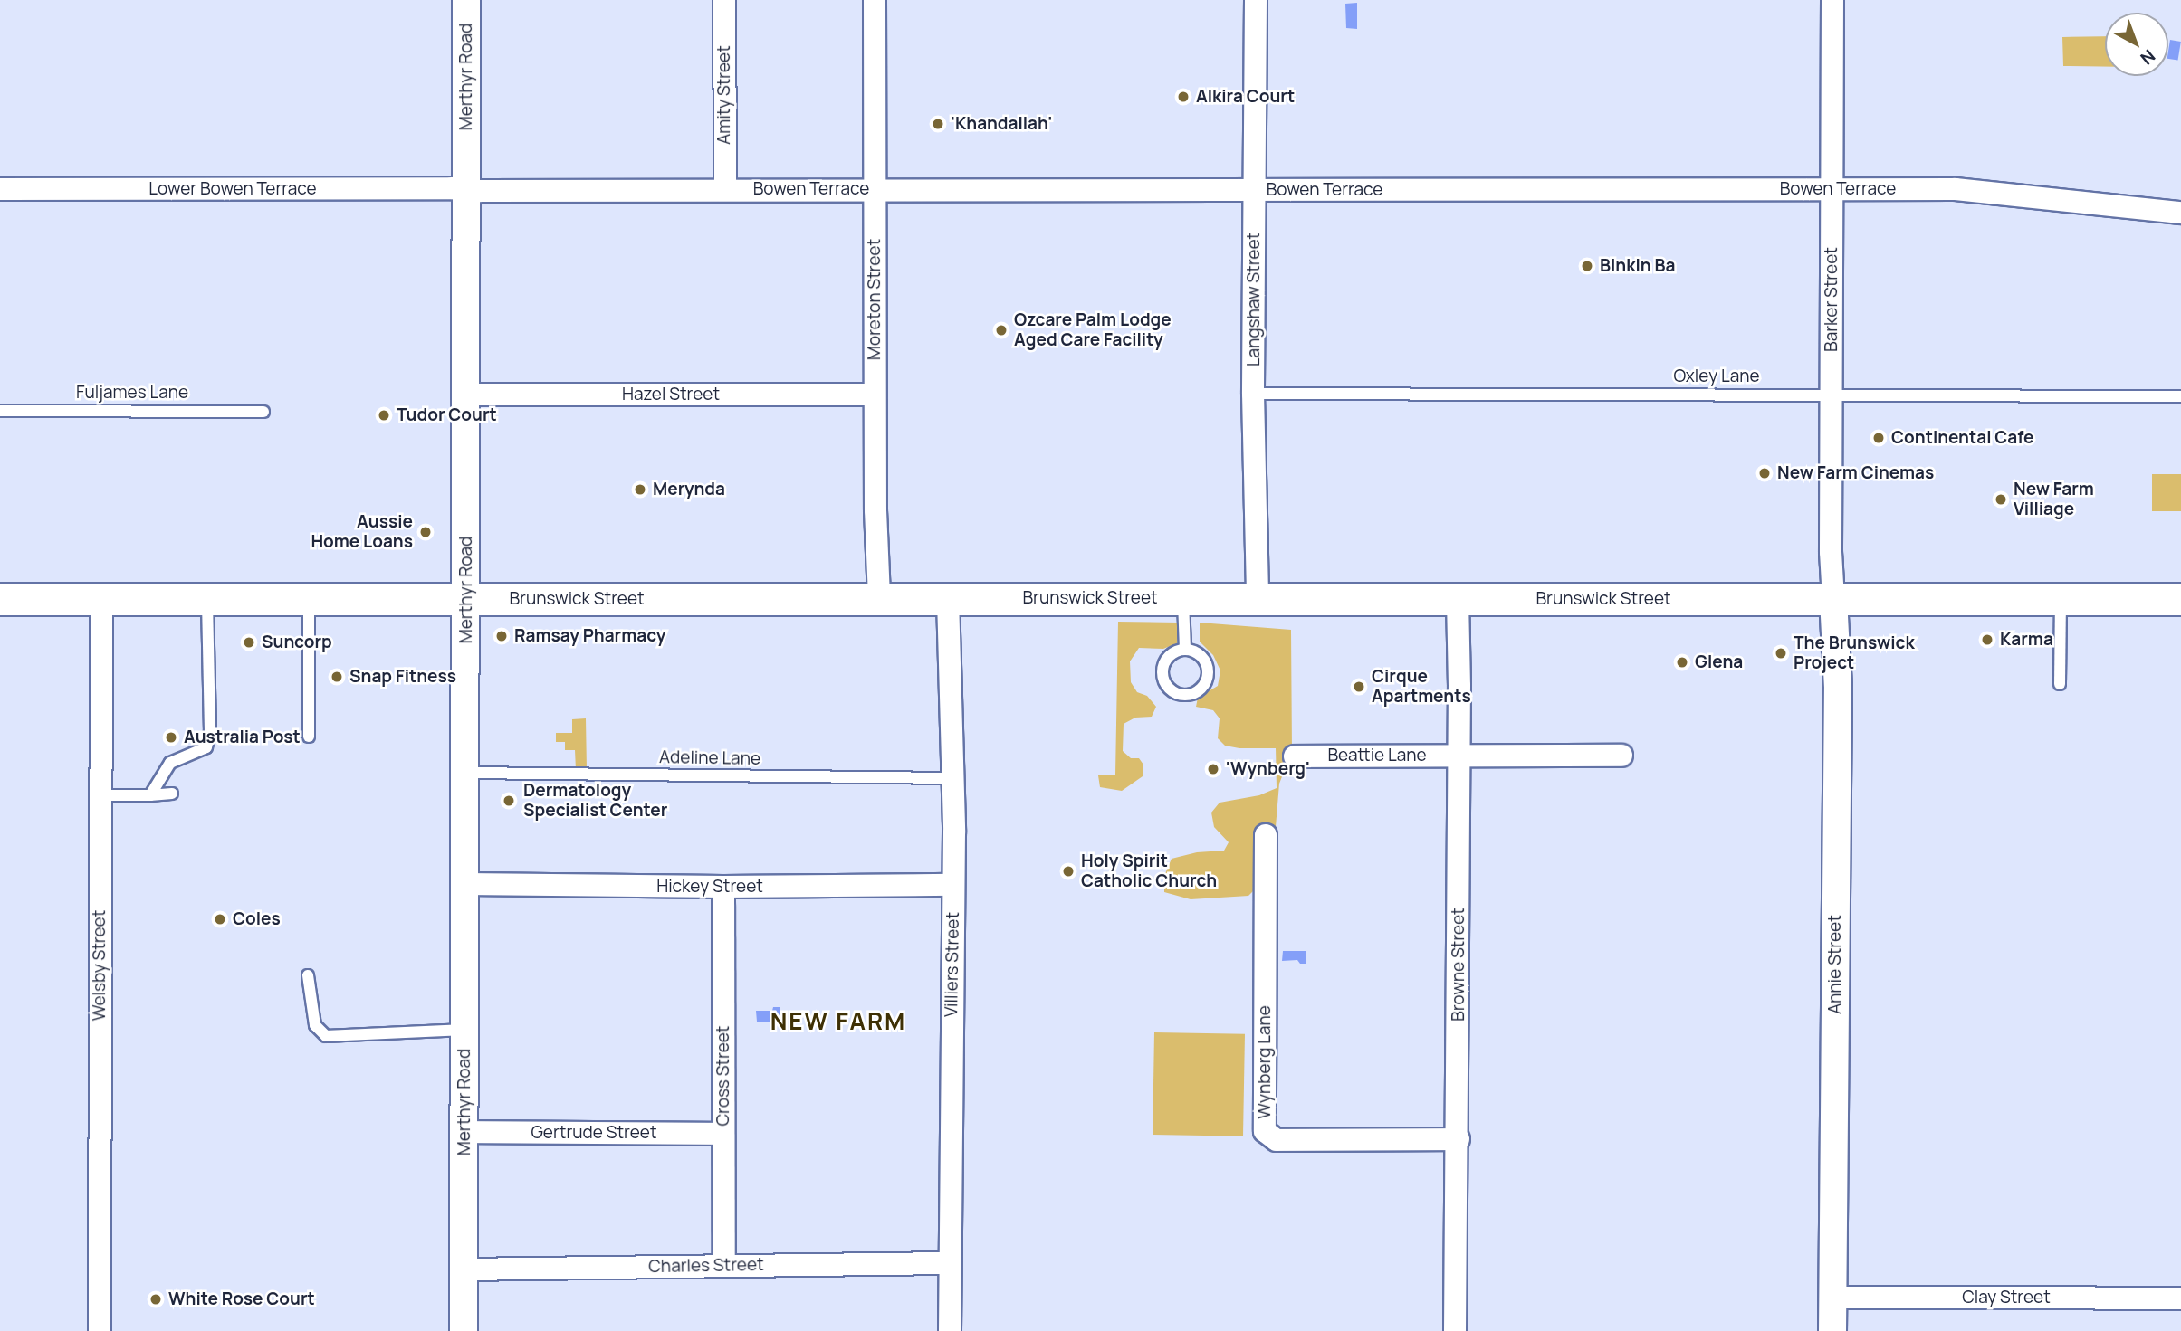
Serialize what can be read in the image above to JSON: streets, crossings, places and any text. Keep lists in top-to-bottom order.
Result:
{
  "streets": {
    "main road": ["Brunswick Street"],
    "street": [
      "Merthyr Road",
      "Amity Street",
      "Lower Bowen Terrace",
      "Bowen Terrace",
      "Moreton Street",
      "Langshaw Street",
      "Barker Street",
      "Hazel Street",
      "Beattie Lane",
      "Hickey Street",
      "Villiers Street",
      "Browne Street",
      "Annie Street",
      "Welsby Street",
      "Wynberg Lane",
      "Cross Street",
      "Gertrude Street",
      "Charles Street",
      "Clay Street"
    ],
    "lane": ["Oxley Lane", "Fuljames Lane", "Adeline Lane"]
  },
  "crossings": [
    ["Merthyr Road", "Lower Bowen Terrace"],
    ["Merthyr Road", "Bowen Terrace"],
    ["Merthyr Road", "Hazel Street"],
    ["Merthyr Road", "Brunswick Street"],
    ["Merthyr Road", "Adeline Lane"],
    ["Merthyr Road", "Hickey Street"],
    ["Merthyr Road", "Gertrude Street"],
    ["Merthyr Road", "Charles Street"],
    ["Amity Street", "Bowen Terrace"],
    ["Lower Bowen Terrace", "Bowen Terrace"],
    ["Bowen Terrace", "Moreton Street"],
    ["Bowen Terrace", "Langshaw Street"],
    ["Bowen Terrace", "Barker Street"],
    ["Moreton Street", "Hazel Street"],
    ["Moreton Street", "Brunswick Street"],
    ["Langshaw Street", "Oxley Lane"],
    ["Langshaw Street", "Brunswick Street"],
    ["Barker Street", "Oxley Lane"],
    ["Barker Street", "Brunswick Street"],
    ["Barker Street", "Annie Street"],
    ["Brunswick Street", "Villiers Street"],
    ["Brunswick Street", "Browne Street"],
    ["Brunswick Street", "Annie Street"],
    ["Brunswick Street", "Welsby Street"],
    ["Beattie Lane", "Browne Street"],
    ["Adeline Lane", "Villiers Street"],
    ["Hickey Street", "Villiers Street"],
    ["Hickey Street", "Cross Street"],
    ["Villiers Street", "Charles Street"],
    ["Browne Street", "Wynberg Lane"],
    ["Annie Street", "Clay Street"],
    ["Cross Street", "Gertrude Street"],
    ["Cross Street", "Charles Street"]
  ],
  "districts": ["NEW FARM"],
  "places": [
    "Alkira Court",
    "'Khandallah'",
    "Binkin Ba",
    "Ozcare Palm Lodge Aged Care Facility",
    "Tudor Court",
    "Continental Cafe",
    "New Farm Cinemas",
    "Merynda",
    "New Farm Villiage",
    "Aussie Home Loans",
    "Ramsay Pharmacy",
    "Karma",
    "Suncorp",
    "The Brunswick Project",
    "Glena",
    "Snap Fitness",
    "Cirque Apartments",
    "Australia Post",
    "'Wynberg'",
    "Dermatology Specialist Center",
    "Holy Spirit Catholic Church",
    "Coles",
    "White Rose Court"
  ],
  "north": "bottom right"
}
